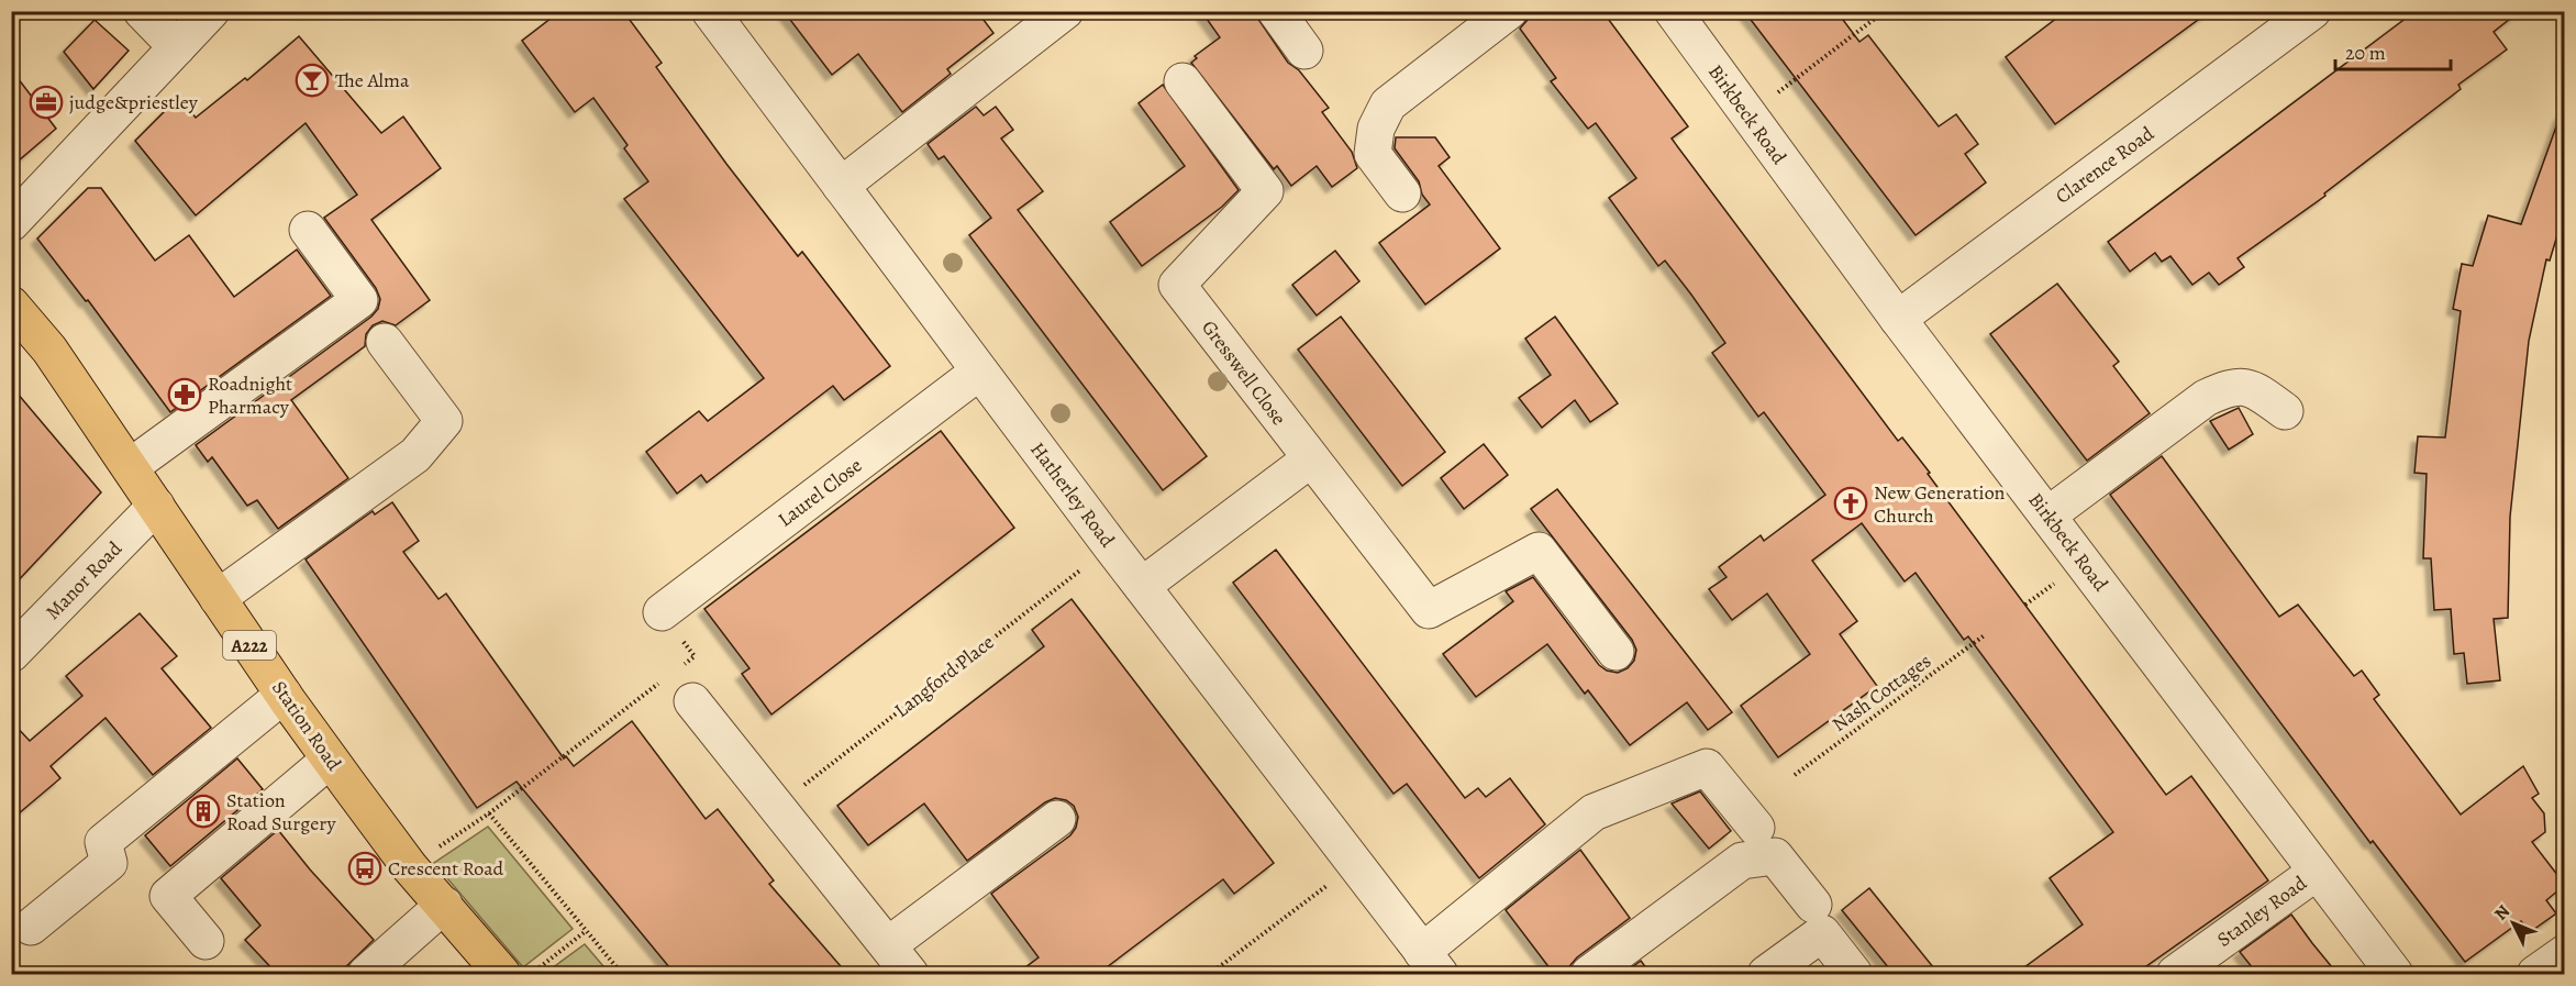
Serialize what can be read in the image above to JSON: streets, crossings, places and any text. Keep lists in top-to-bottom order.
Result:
{
  "streets": {
    "main road": ["A222", "Station Road"],
    "street": [
      "Birkbeck Road",
      "Clarence Road",
      "Gresswell Close",
      "Laurel Close",
      "Hatherley Road",
      "Manor Road",
      "Stanley Road"
    ],
    "path": ["Langford Place", "Nash Cottages"]
  },
  "crossings": [
    ["Birkbeck Road", "Clarence Road"],
    ["Birkbeck Road", "Stanley Road"],
    ["Laurel Close", "Hatherley Road"],
    ["Hatherley Road", "Langford Place"],
    ["Manor Road", "Station Road"]
  ],
  "places": {
    "bar": ["The Alma"],
    "office": ["judge&priestley"],
    "pharmacy": ["Roadnight Pharmacy"],
    "church": ["New Generation Church"],
    "building": ["Station Road Surgery"],
    "bus stop": ["Crescent Road"]
  },
  "scale_bar": "20 m",
  "north": "top left"
}
